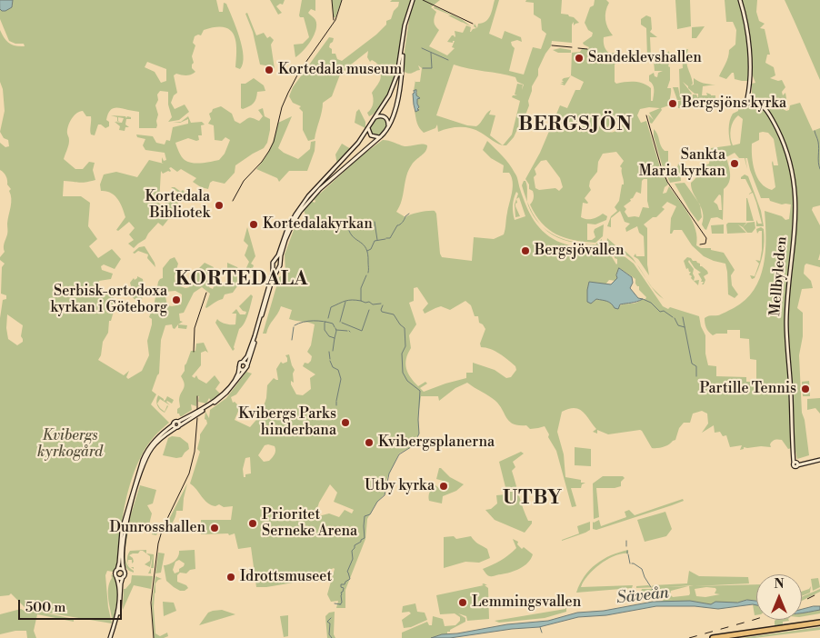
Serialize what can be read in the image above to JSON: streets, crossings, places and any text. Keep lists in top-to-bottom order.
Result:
{
  "streets": {
    "main road": ["Mellbyleden"]
  },
  "districts": ["BERGSJÖN", "KORTEDALA", "UTBY"],
  "water": ["Säveån"],
  "parks": ["Kvibergs kyrkogård"],
  "places": [
    "Sandeklevshallen",
    "Kortedala museum",
    "Bergsjöns kyrka",
    "Sankta Maria kyrkan",
    "Kortedala Bibliotek",
    "Kortedalakyrkan",
    "Bergsjövallen",
    "Serbisk-ortodoxa kyrkan i Göteborg",
    "Partille Tennis",
    "Kvibergs Parks hinderbana",
    "Kvibergsplanerna",
    "Utby kyrka",
    "Prioritet Serneke Arena",
    "Dunrosshallen",
    "Idrottsmuseet",
    "Lemmingsvallen"
  ],
  "scale_bar": "500 m",
  "north": "top"
}
